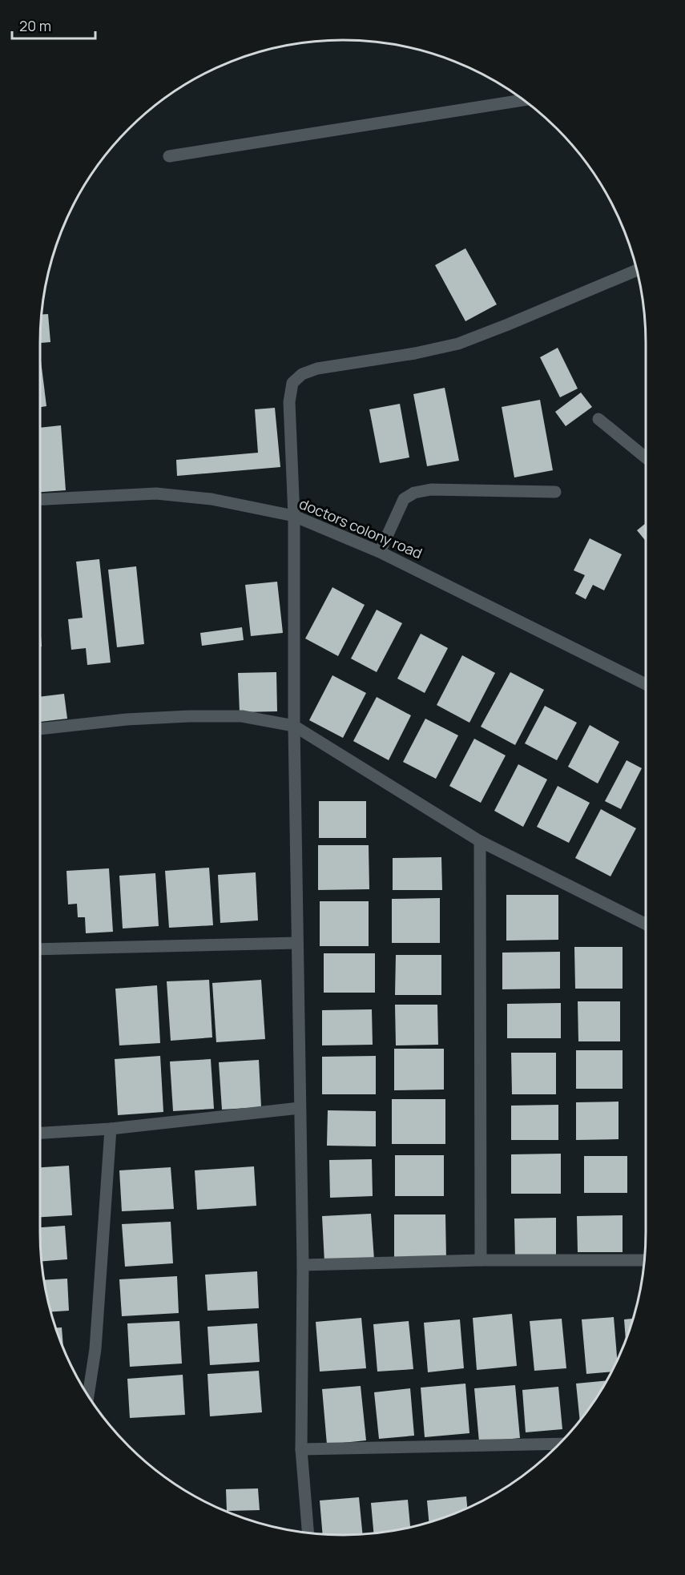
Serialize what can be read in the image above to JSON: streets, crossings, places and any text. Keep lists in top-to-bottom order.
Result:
{
  "streets": {
    "street": ["doctors colony road"]
  },
  "scale_bar": "20 m"
}
